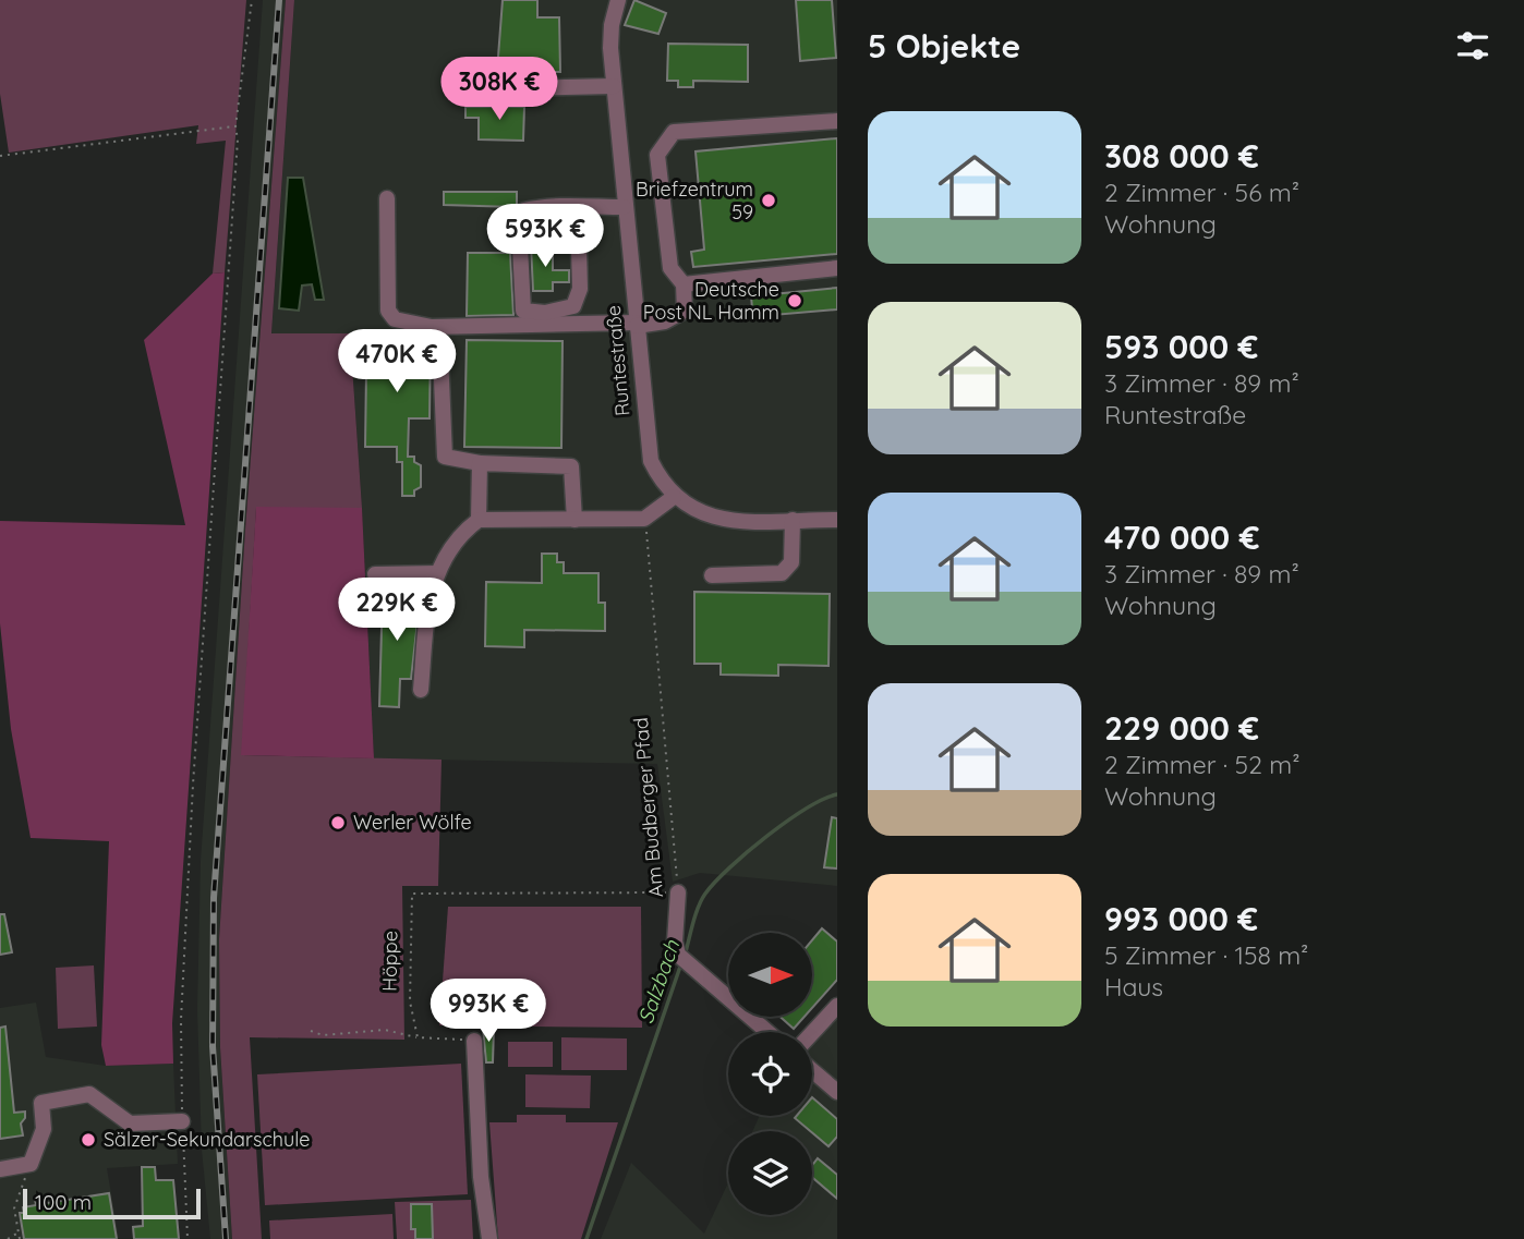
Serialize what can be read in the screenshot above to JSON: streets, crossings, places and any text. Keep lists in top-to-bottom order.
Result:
{
  "streets": {
    "street": ["Runtestraße", "Am Budberger Pfad"],
    "path": ["Höppe"]
  },
  "crossings": [
    ["Am Budberger Pfad", "Höppe"]
  ],
  "water": ["Salzbach"],
  "places": [
    "Briefzentrum 59",
    "Deutsche Post NL Hamm",
    "Werler Wölfe",
    "Sälzer-Sekundarschule"
  ],
  "scale_bar": "100 m",
  "north": "right",
  "page": {
    "heading": "5 Objekte",
    "price": [
      "308K €",
      "593K €",
      "470K €",
      "229K €",
      "993K €"
    ],
    "list": [
      {
        "name": "308 000 €",
        "note": "2 Zimmer · 56 m² · Wohnung"
      },
      {
        "name": "593 000 €",
        "note": "3 Zimmer · 89 m² · Runtestraße"
      },
      {
        "name": "470 000 €",
        "note": "3 Zimmer · 89 m² · Wohnung"
      },
      {
        "name": "229 000 €",
        "note": "2 Zimmer · 52 m² · Wohnung"
      },
      {
        "name": "993 000 €",
        "note": "5 Zimmer · 158 m² · Haus"
      }
    ],
    "scale": "100 m"
  }
}
